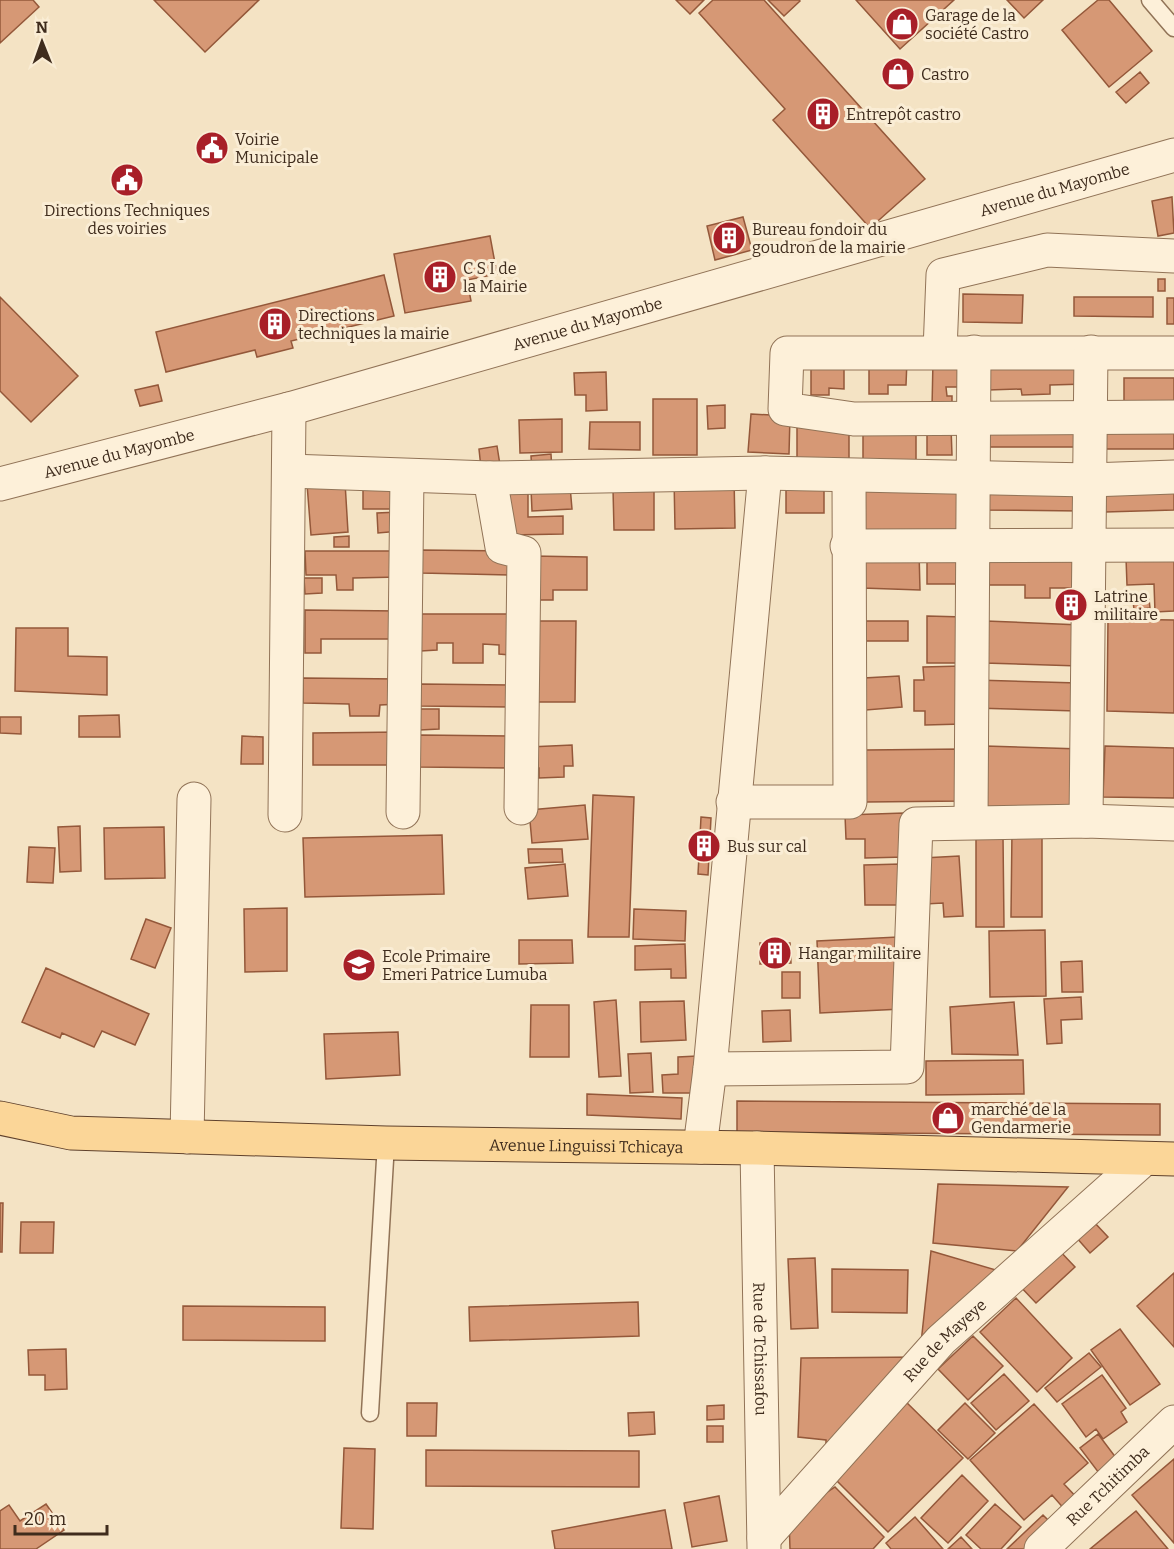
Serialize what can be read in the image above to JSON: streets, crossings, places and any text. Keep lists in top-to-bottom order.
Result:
{
  "streets": {
    "main road": ["Avenue Linguissi Tchicaya"],
    "street": [
      "Avenue du Mayombe",
      "Rue de Mayeye",
      "Rue de Tchissafou",
      "Rue Tchitimba"
    ]
  },
  "crossings": [
    ["Avenue Linguissi Tchicaya", "Rue de Mayeye"],
    ["Avenue Linguissi Tchicaya", "Rue de Tchissafou"],
    ["Rue de Mayeye", "Rue de Tchissafou"]
  ],
  "places": {
    "shop": ["Garage de la société Castro", "Castro", "marché de la Gendarmerie"],
    "building": [
      "Entrepôt castro",
      "Bureau fondoir du goudron de la mairie",
      "C S I de la Mairie",
      "Directions techniques la mairie",
      "Latrine militaire",
      "Bus sur cal",
      "Hangar militaire"
    ],
    "public building": ["Voirie Municipale", "Directions Techniques des voiries"],
    "school or university": ["Ecole Primaire Emeri Patrice Lumuba"]
  },
  "scale_bar": "20 m",
  "north": "top"
}
